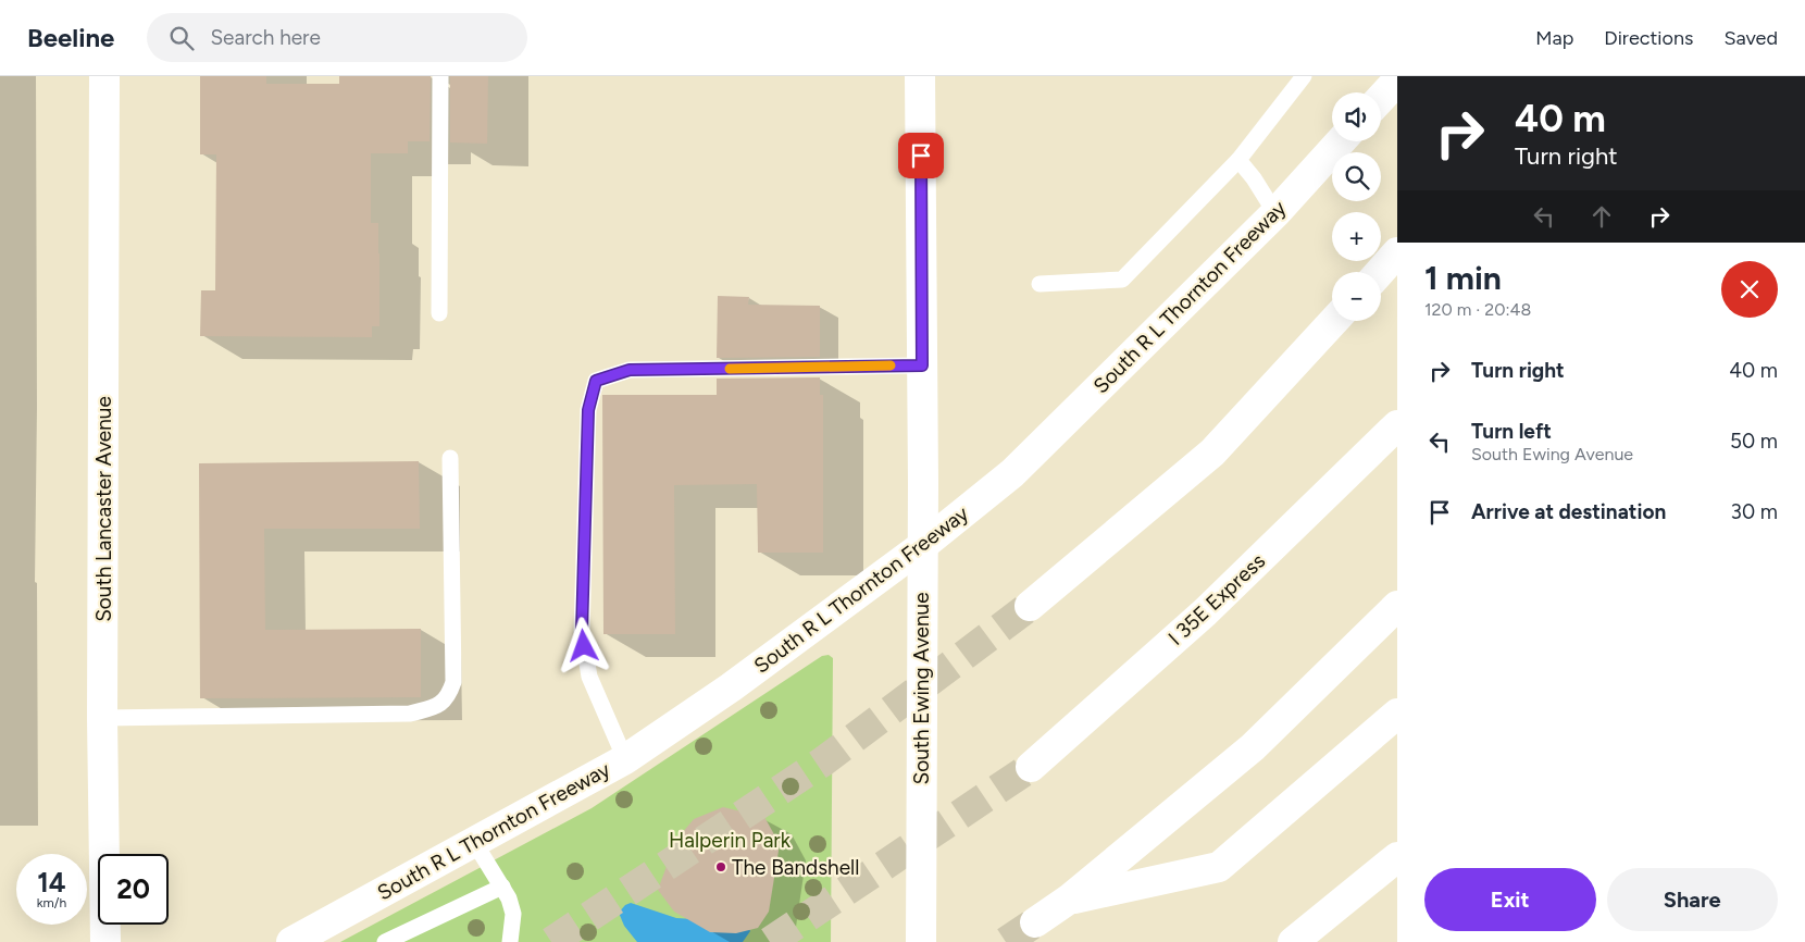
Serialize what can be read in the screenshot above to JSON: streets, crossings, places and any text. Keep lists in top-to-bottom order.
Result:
{
  "streets": {
    "main road": [
      "South R L Thornton Freeway",
      "South Lancaster Avenue",
      "I 35E Express",
      "South Ewing Avenue"
    ]
  },
  "crossings": [
    ["South R L Thornton Freeway", "South Ewing Avenue"]
  ],
  "parks": ["Halperin Park"],
  "places": ["The Bandshell"],
  "page": {
    "header": "Beeline",
    "search": "Search here",
    "nav": ["Map", "Directions", "Saved"],
    "turn": ["40 m", "Turn right"],
    "map_buttons": ["+", "−"],
    "heading": ["1 min", "120 m · 20:48"],
    "list": [
      {
        "name": "Turn right",
        "value": "40 m"
      },
      {
        "name": "Turn left",
        "note": "South Ewing Avenue",
        "value": "50 m"
      },
      {
        "name": "Arrive at destination",
        "value": "30 m"
      }
    ],
    "speed": "14 km/h",
    "limit": "20",
    "buttons": ["Exit", "Share"]
  }
}
